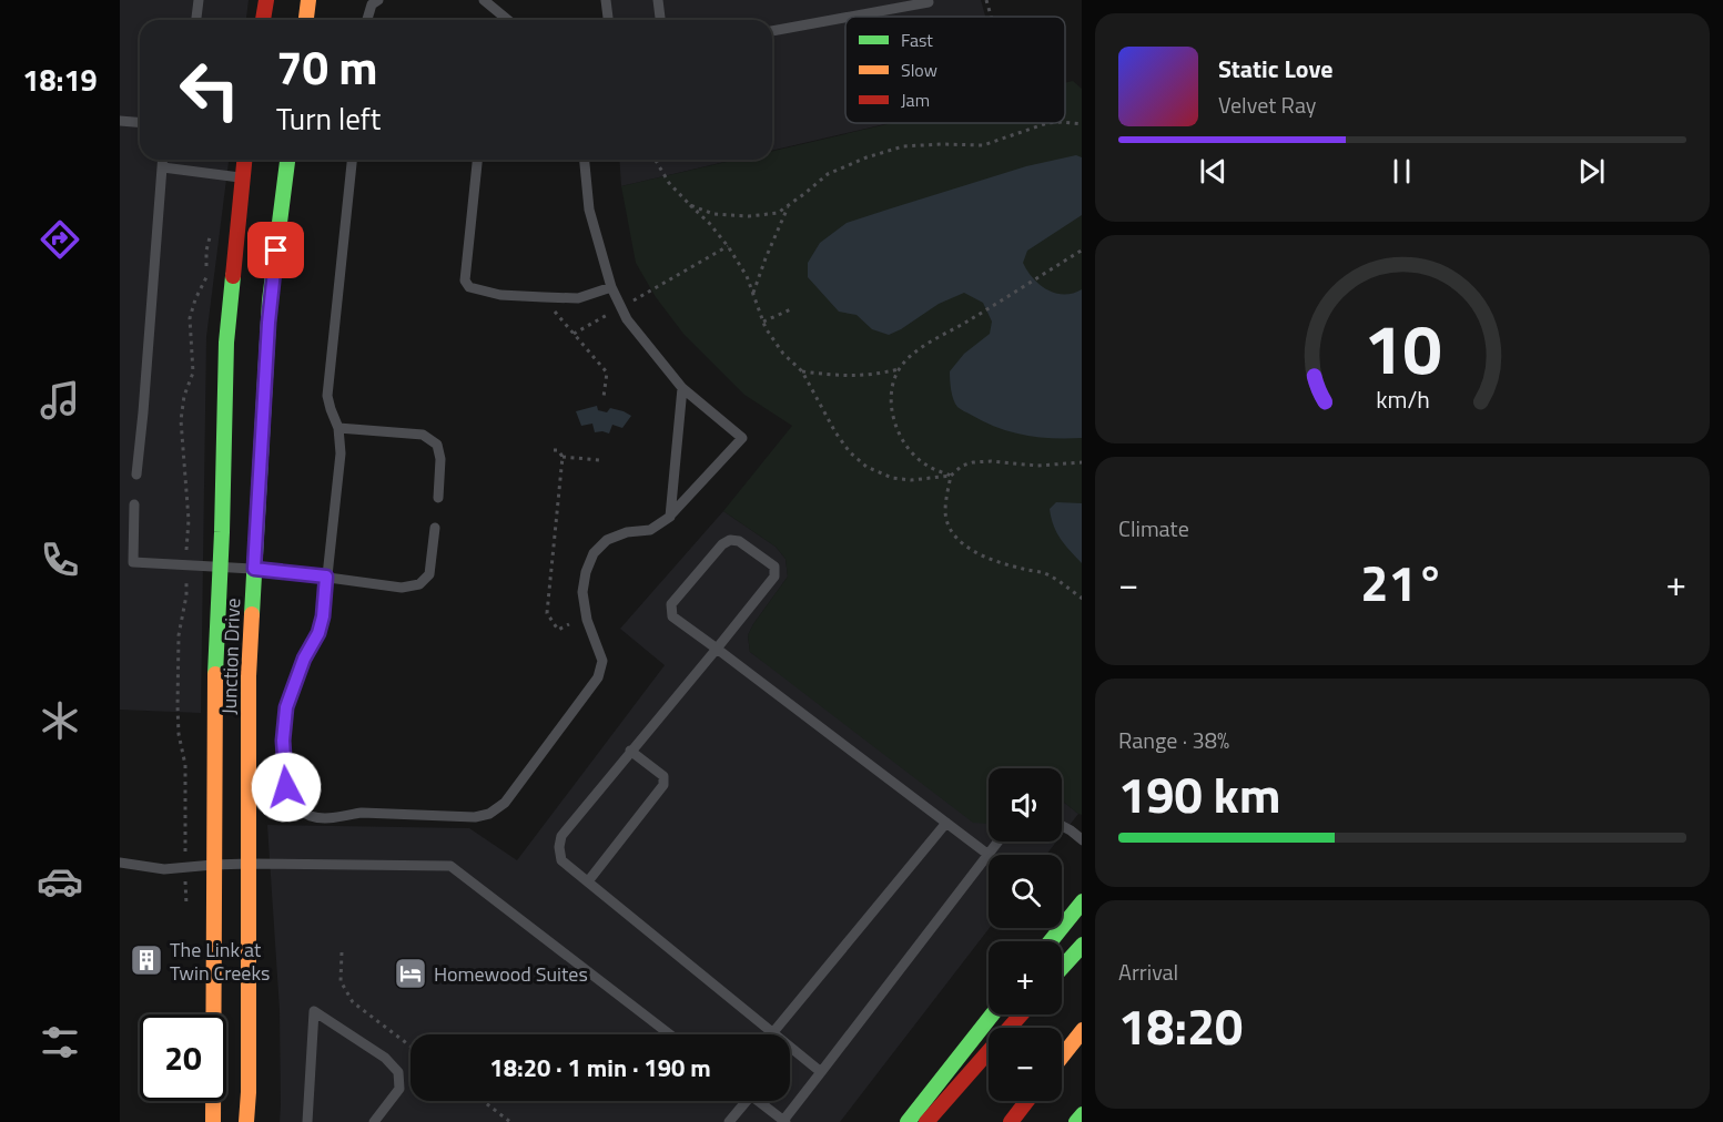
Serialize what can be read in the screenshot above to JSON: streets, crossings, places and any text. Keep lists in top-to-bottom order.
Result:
{
  "streets": {
    "main road": ["Junction Drive"]
  },
  "places": {
    "building": ["The Link at Twin Creeks"],
    "hotel": ["Homewood Suites"]
  },
  "legend": ["Fast", "Slow", "Jam"],
  "page": {
    "tabs": "18:19",
    "turn": ["70 m", "Turn left"],
    "song": ["Static Love", "Velvet Ray"],
    "tile": [
      "Climate",
      ["Range · 38%", "190 km"],
      ["Arrival", "18:20"]
    ],
    "heat": ["−", "21°", "+"],
    "map_buttons": ["+", "−"],
    "limit": "20",
    "trip": "18:20 · 1 min · 190 m",
    "gauge": ["10", "km/h"]
  }
}
